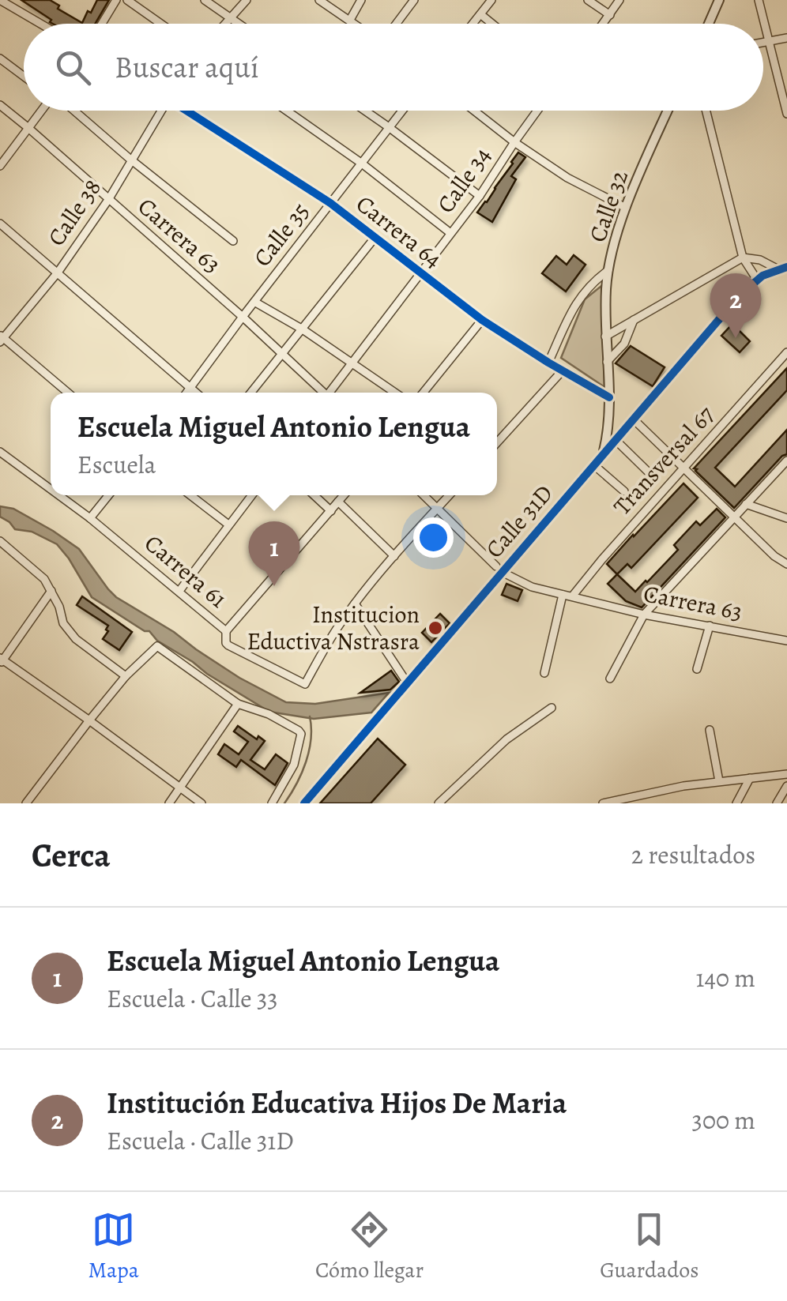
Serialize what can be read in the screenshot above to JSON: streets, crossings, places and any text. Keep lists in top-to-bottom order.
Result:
{
  "streets": {
    "street": [
      "Calle 34",
      "Calle 32",
      "Calle 38",
      "Carrera 64",
      "Calle 35",
      "Carrera 63",
      "Transversal 67",
      "Calle 31D",
      "Carrera 61"
    ]
  },
  "crossings": [
    ["Calle 34", "Carrera 64"],
    ["Calle 32", "Carrera 64"],
    ["Calle 38", "Carrera 63"],
    ["Carrera 64", "Calle 35"],
    ["Calle 35", "Carrera 63"],
    ["Carrera 63", "Transversal 67"],
    ["Carrera 63", "Calle 31D"]
  ],
  "places": ["Institucion Eductiva Nstrasra"],
  "page": {
    "search": "Buscar aquí",
    "pins": ["2", "1"],
    "popup": ["Escuela Miguel Antonio Lengua", "Escuela"],
    "heading": ["Cerca", "2 resultados"],
    "list": [
      {
        "mark": "1",
        "name": "Escuela Miguel Antonio Lengua",
        "note": "Escuela · Calle 33",
        "value": "140 m"
      },
      {
        "mark": "2",
        "name": "Institución Educativa Hijos De Maria",
        "note": "Escuela · Calle 31D",
        "value": "300 m"
      }
    ],
    "nav": ["Mapa", "Cómo llegar", "Guardados"]
  }
}
